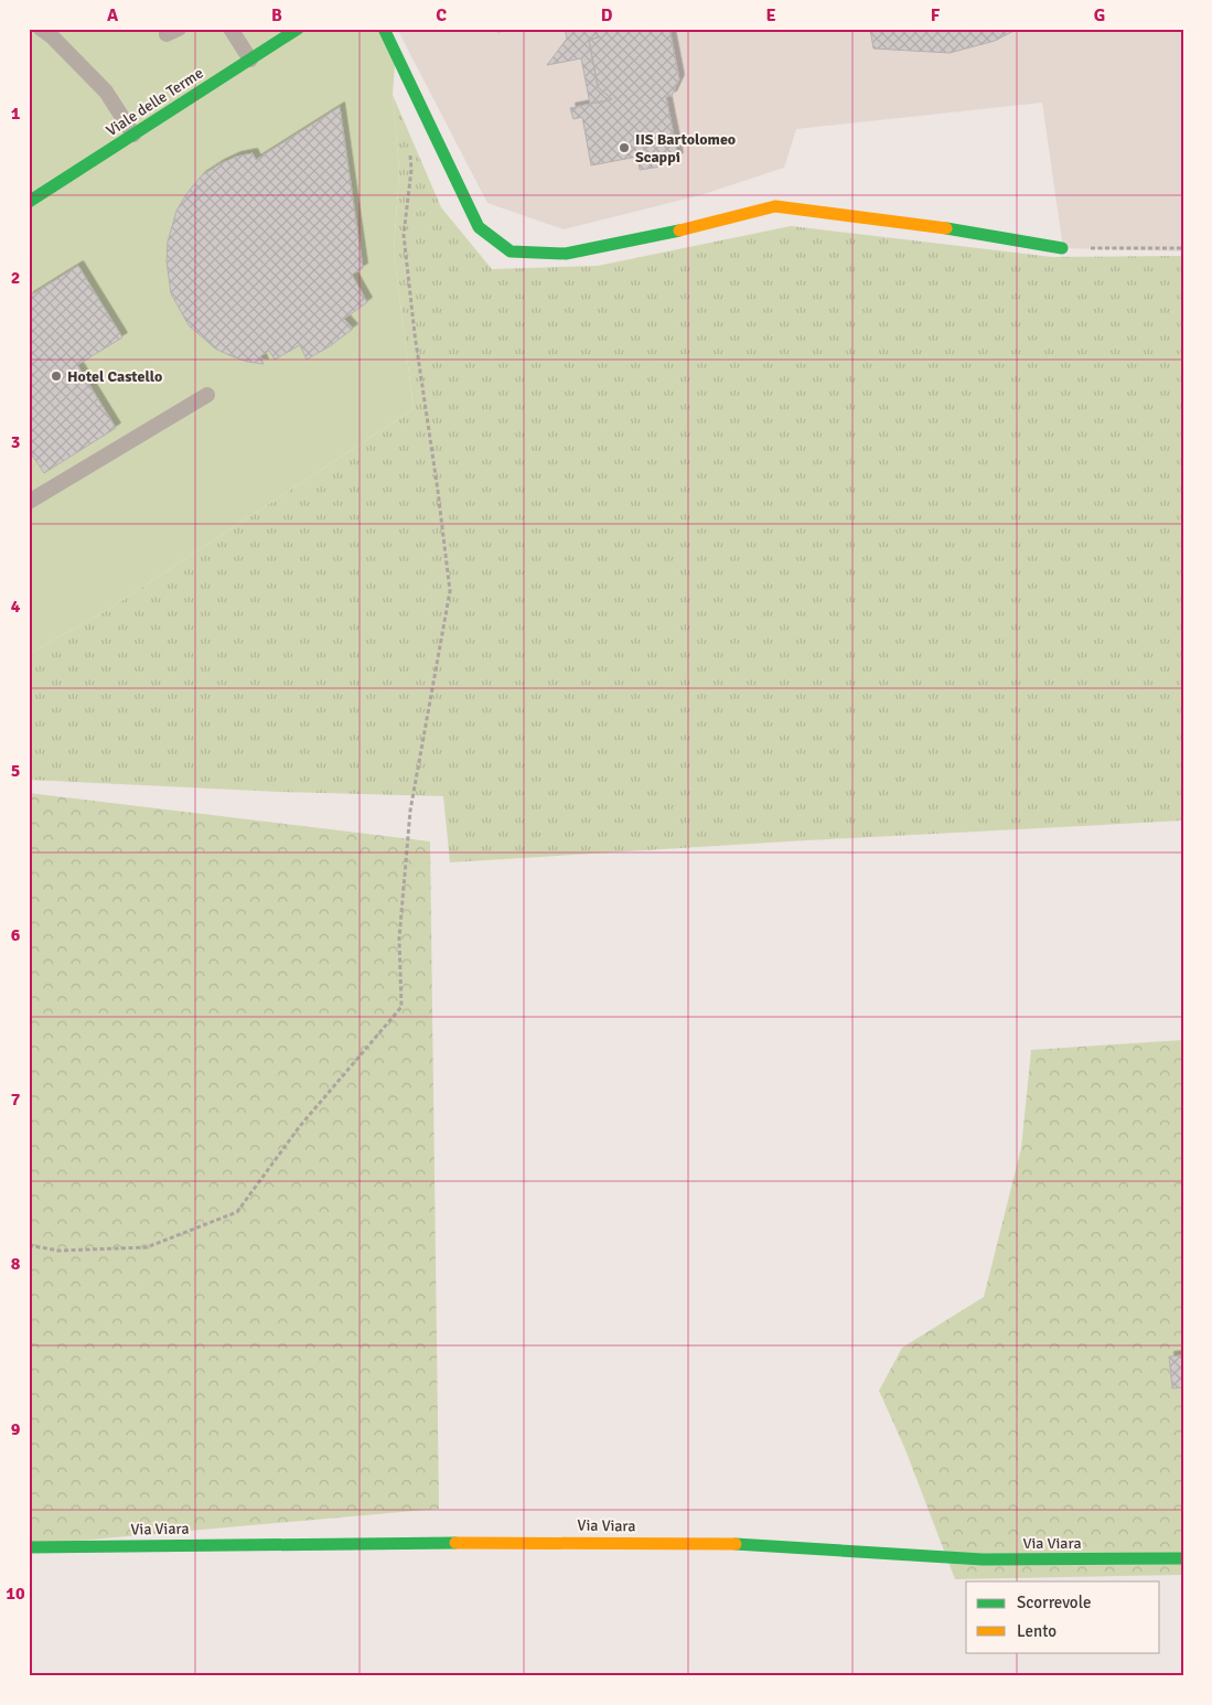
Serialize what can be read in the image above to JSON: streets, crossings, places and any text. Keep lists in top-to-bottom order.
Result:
{
  "streets": {
    "main road": ["Viale delle Terme", "Via Viara"]
  },
  "places": ["IIS Bartolomeo Scappi", "Hotel Castello"],
  "legend": ["Scorrevole", "Lento"],
  "grid": {
    "columns": [
      "A",
      "B",
      "C",
      "D",
      "E",
      "F",
      "G"
    ],
    "rows": [
      "1",
      "2",
      "3",
      "4",
      "5",
      "6",
      "7",
      "8",
      "9",
      "10"
    ]
  }
}
